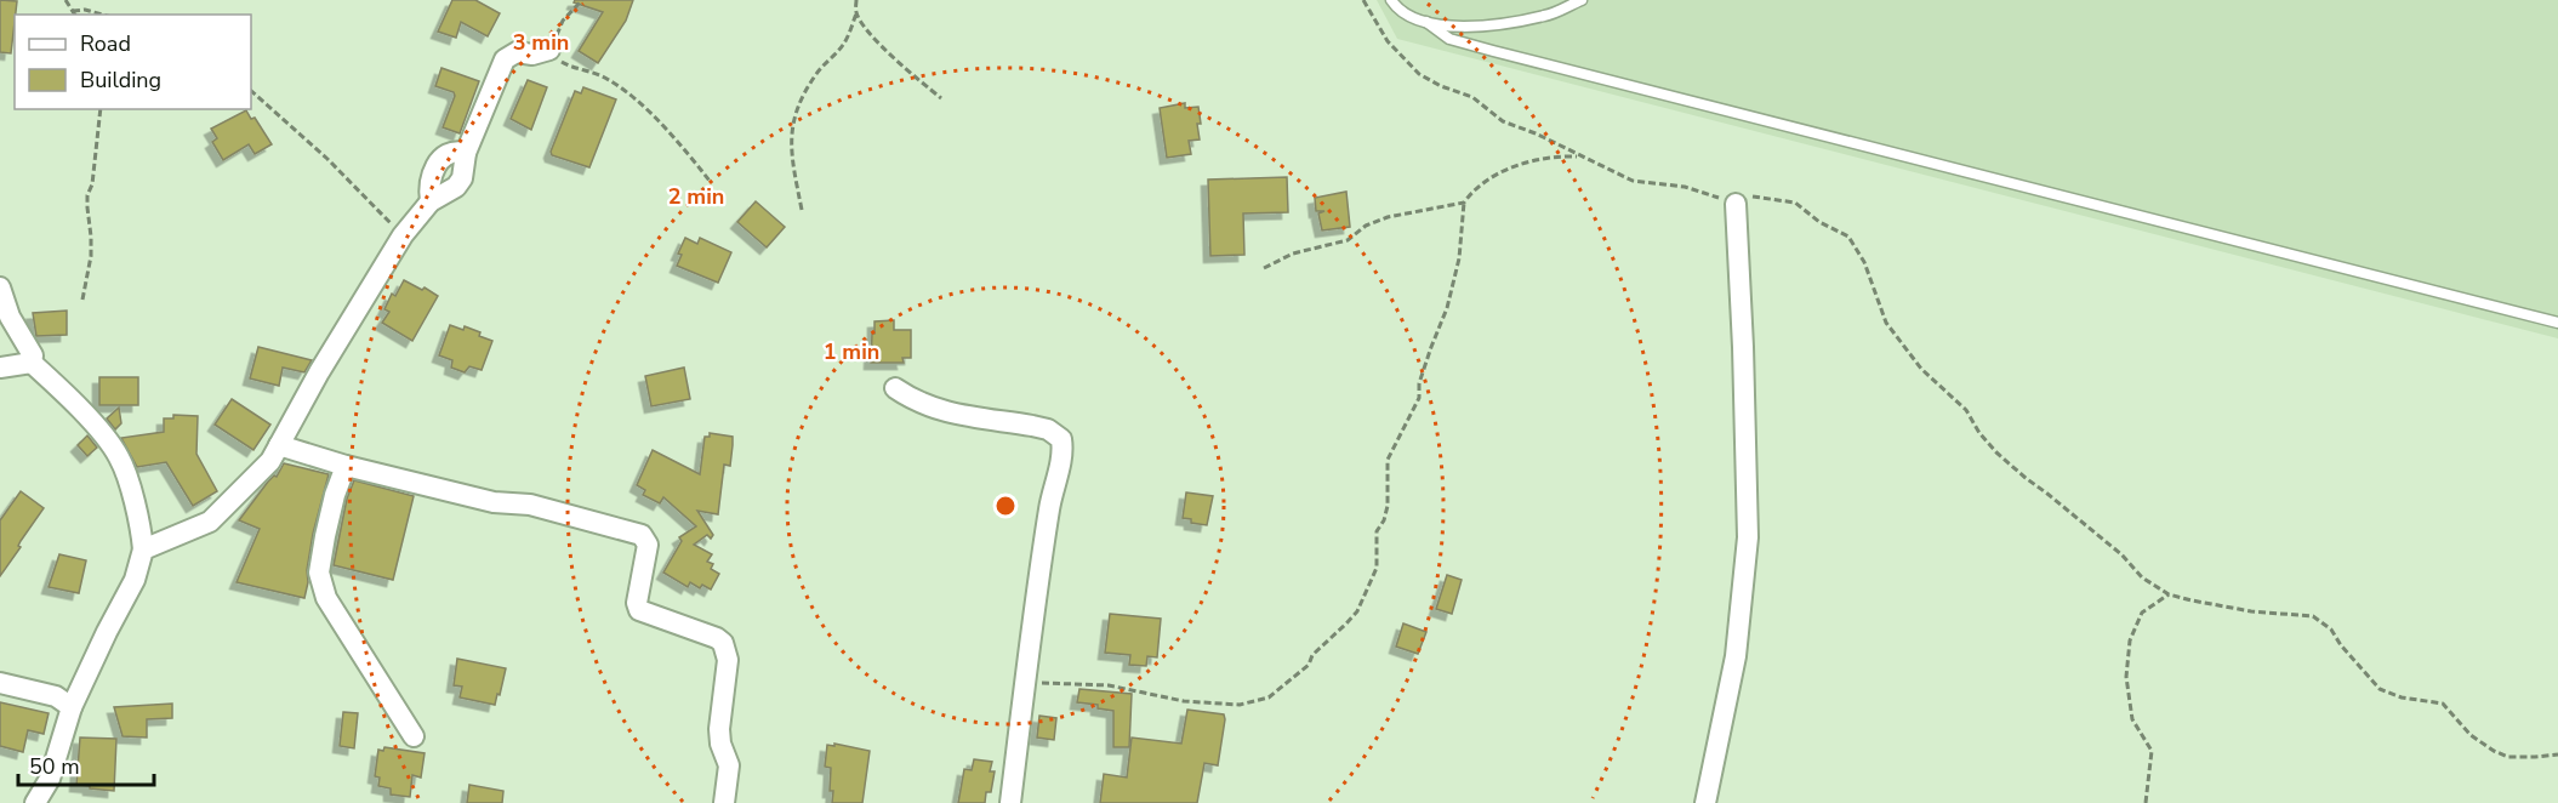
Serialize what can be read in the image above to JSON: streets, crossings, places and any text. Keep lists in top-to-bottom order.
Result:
{
  "legend": ["Road", "Building"],
  "scale_bar": "50 m",
  "rings": ["3 min", "2 min", "1 min"]
}
